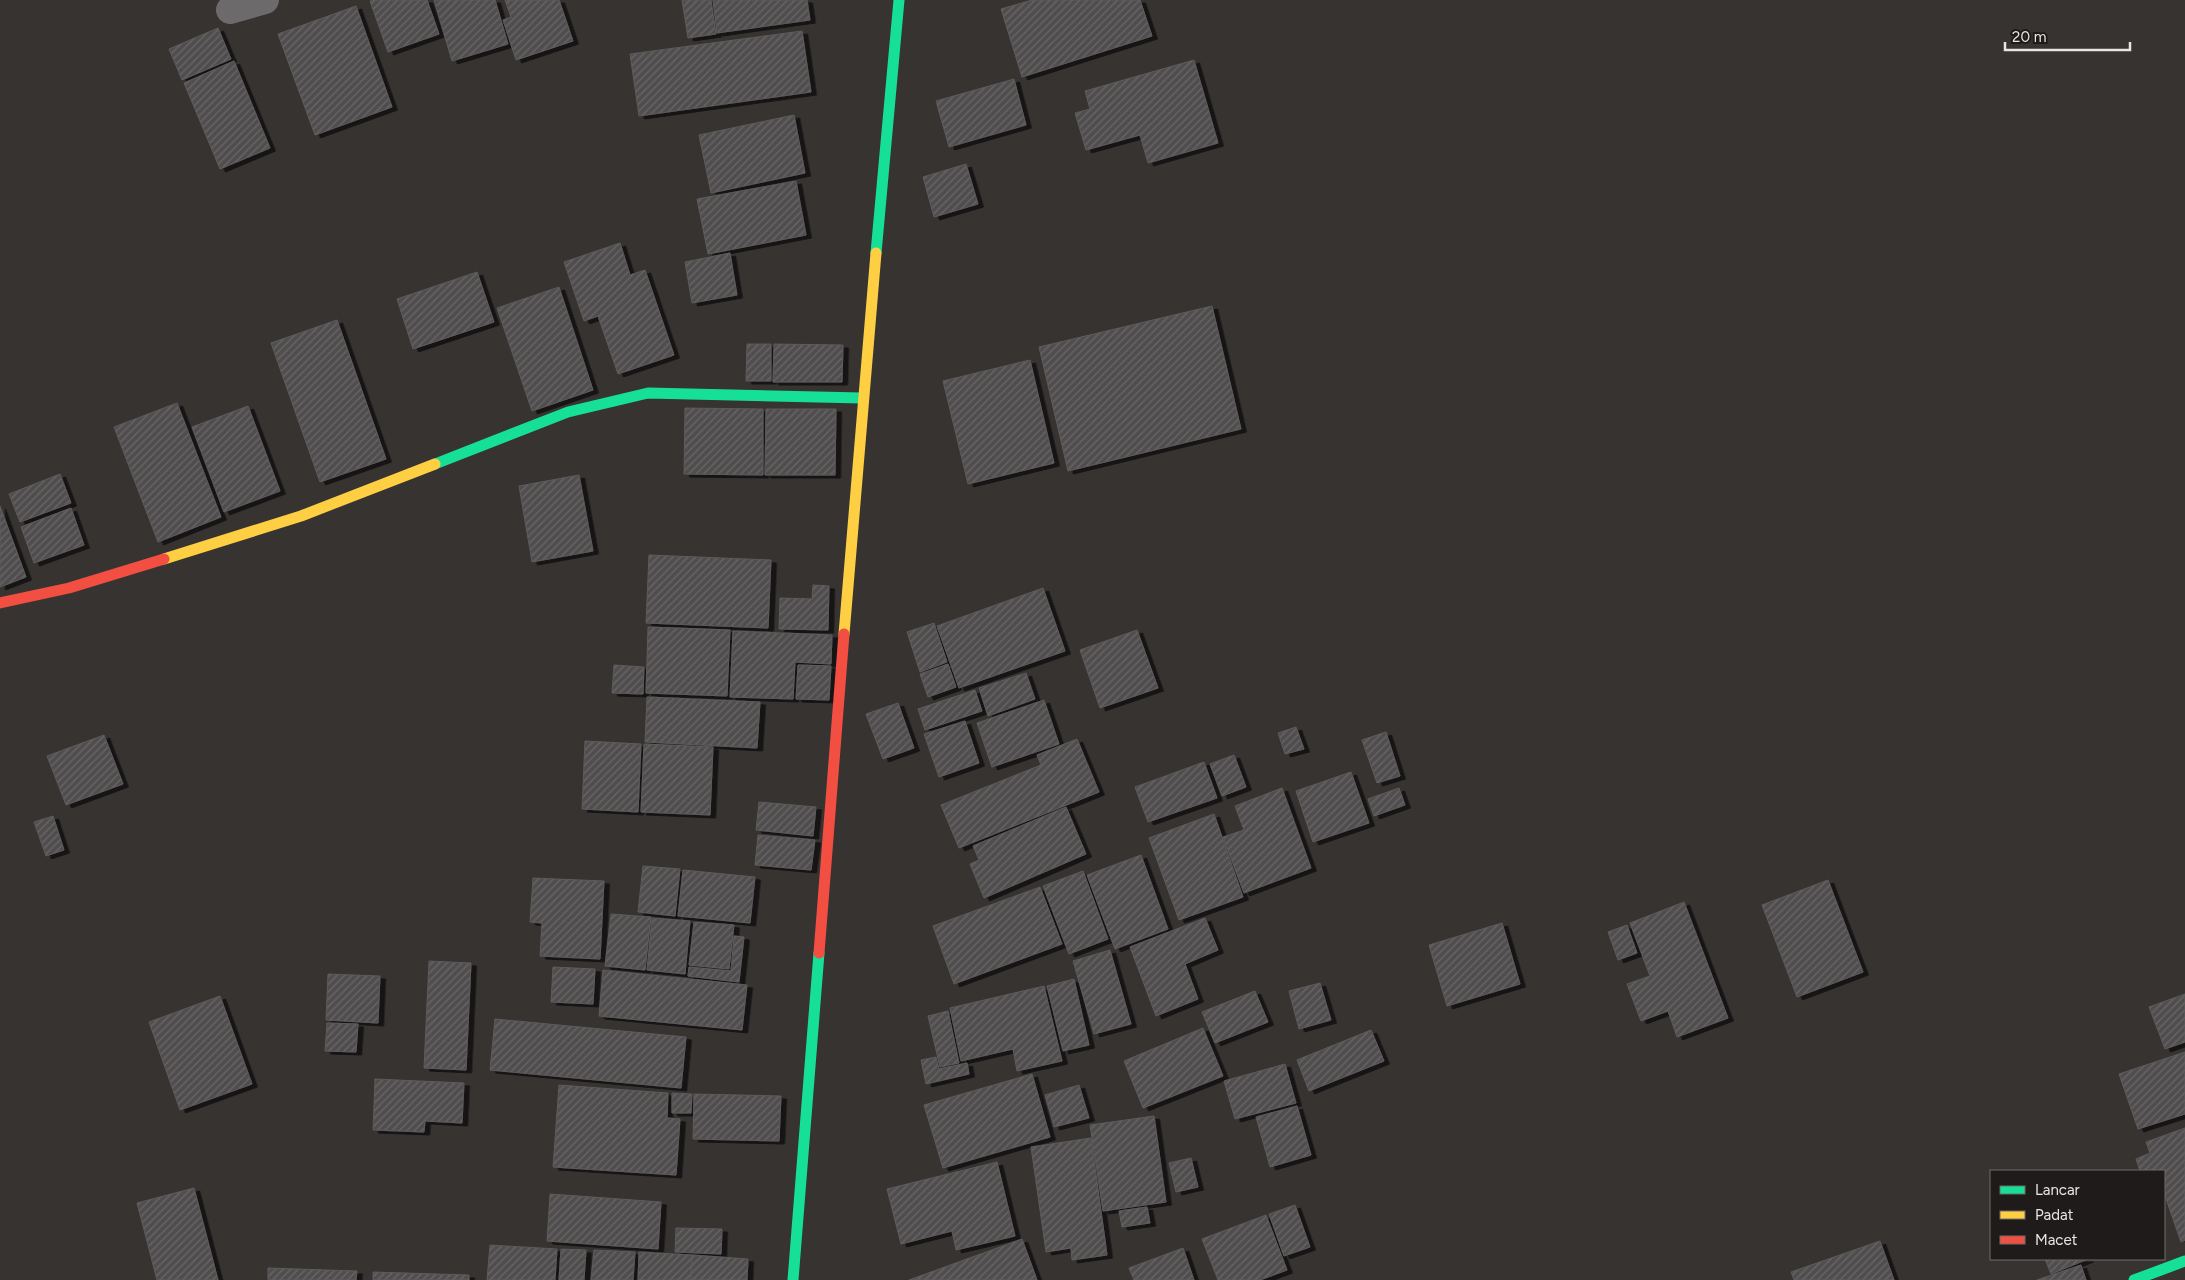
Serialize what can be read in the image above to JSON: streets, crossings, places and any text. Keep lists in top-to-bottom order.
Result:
{
  "legend": ["Lancar", "Padat", "Macet"],
  "scale_bar": "20 m"
}
